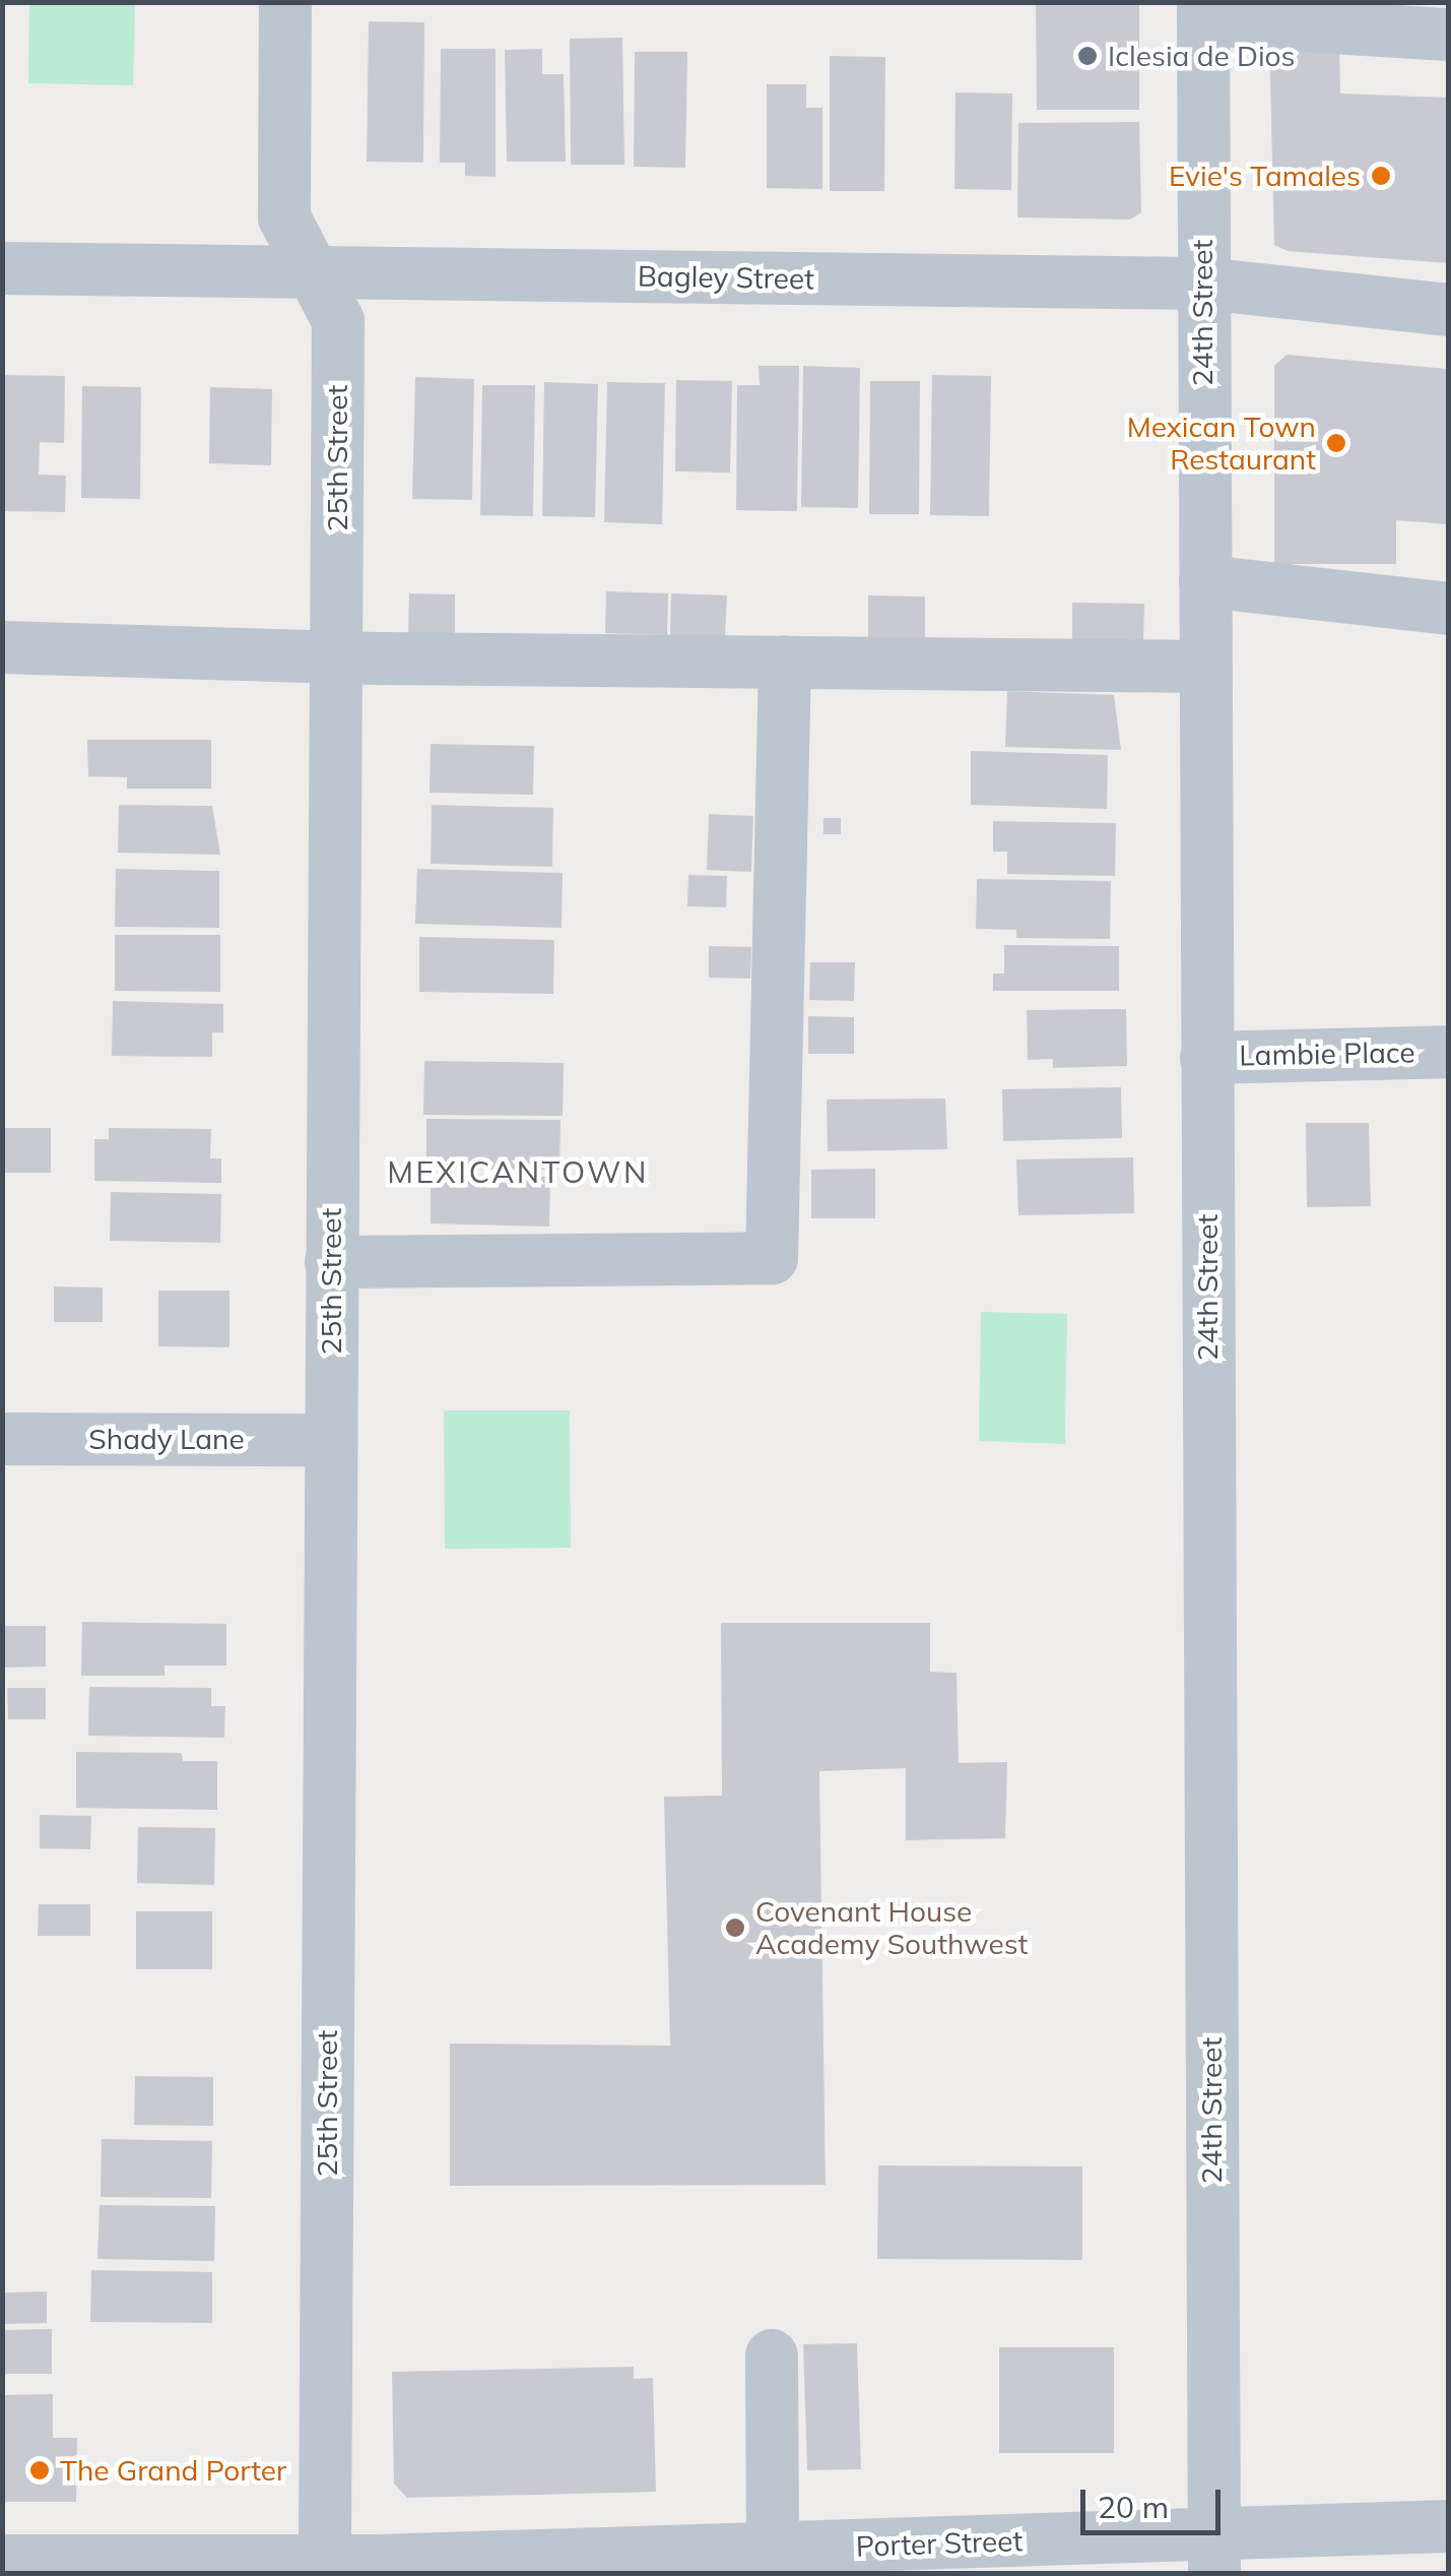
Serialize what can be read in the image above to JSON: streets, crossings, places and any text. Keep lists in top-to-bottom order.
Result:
{
  "streets": {
    "street": [
      "Bagley Street",
      "24th Street",
      "25th Street",
      "Lambie Place",
      "Shady Lane",
      "Porter Street"
    ]
  },
  "crossings": [
    ["Bagley Street", "24th Street"],
    ["Bagley Street", "25th Street"],
    ["24th Street", "Lambie Place"],
    ["24th Street", "Porter Street"],
    ["25th Street", "Shady Lane"],
    ["25th Street", "Porter Street"]
  ],
  "districts": ["MEXICANTOWN"],
  "places": [
    "Iclesia de Dios",
    "Evie's Tamales",
    "Mexican Town Restaurant",
    "Covenant House Academy Southwest",
    "The Grand Porter"
  ],
  "scale_bar": "20 m"
}
